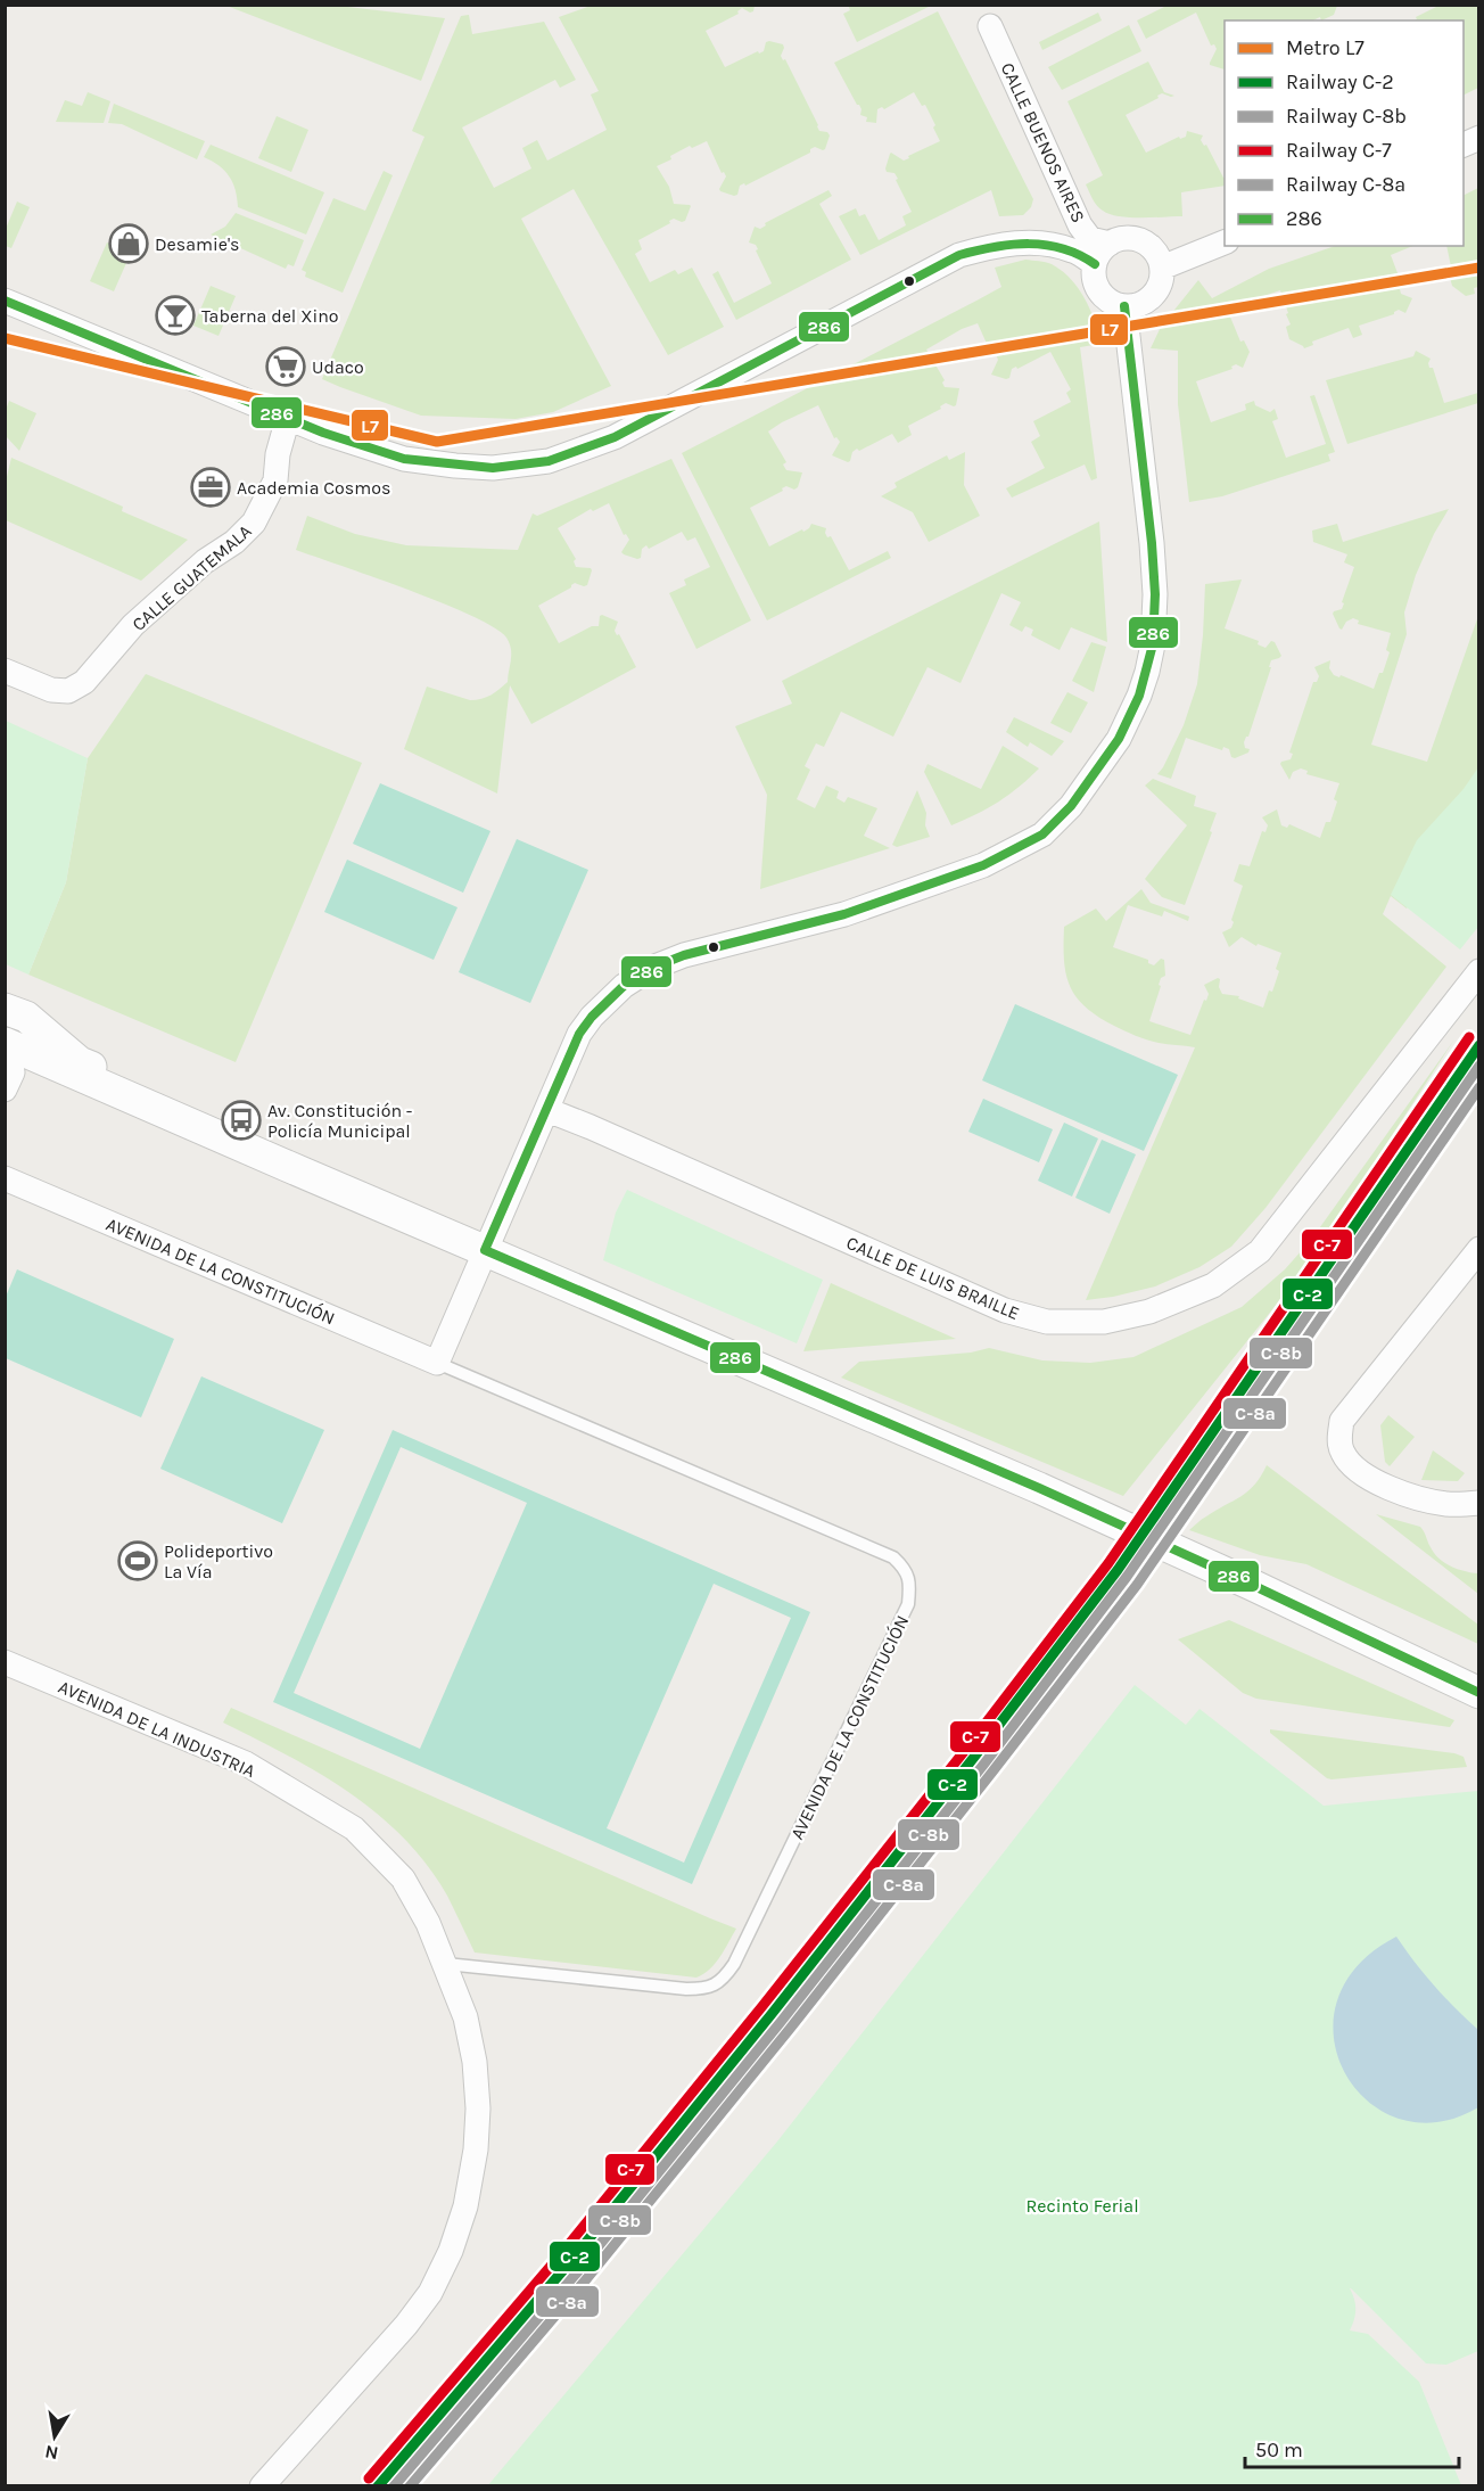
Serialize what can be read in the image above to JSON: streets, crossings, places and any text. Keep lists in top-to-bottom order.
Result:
{
  "streets": {
    "street": [
      "CALLE BUENOS AIRES",
      "CALLE GUATEMALA",
      "AVENIDA DE LA CONSTITUCIÓN",
      "CALLE DE LUIS BRAILLE",
      "AVENIDA DE LA INDUSTRIA"
    ]
  },
  "crossings": [
    ["AVENIDA DE LA CONSTITUCIÓN", "AVENIDA DE LA INDUSTRIA"]
  ],
  "parks": ["Recinto Ferial"],
  "places": {
    "shop": ["Desamie's"],
    "bar": ["Taberna del Xino"],
    "supermarket": ["Udaco"],
    "office": ["Academia Cosmos"],
    "bus stop": ["Av. Constitución - Policía Municipal"],
    "sports": ["Polideportivo La Vía"]
  },
  "lines": [
    "transit line 286",
    "metro line L7",
    "rail line C-7",
    "rail line C-2",
    "rail line C-8b",
    "rail line C-8a"
  ],
  "legend": [
    "Metro L7",
    "Railway C-2",
    "Railway C-8b",
    "Railway C-7",
    "Railway C-8a",
    "286"
  ],
  "scale_bar": "50 m",
  "north": "bottom"
}
